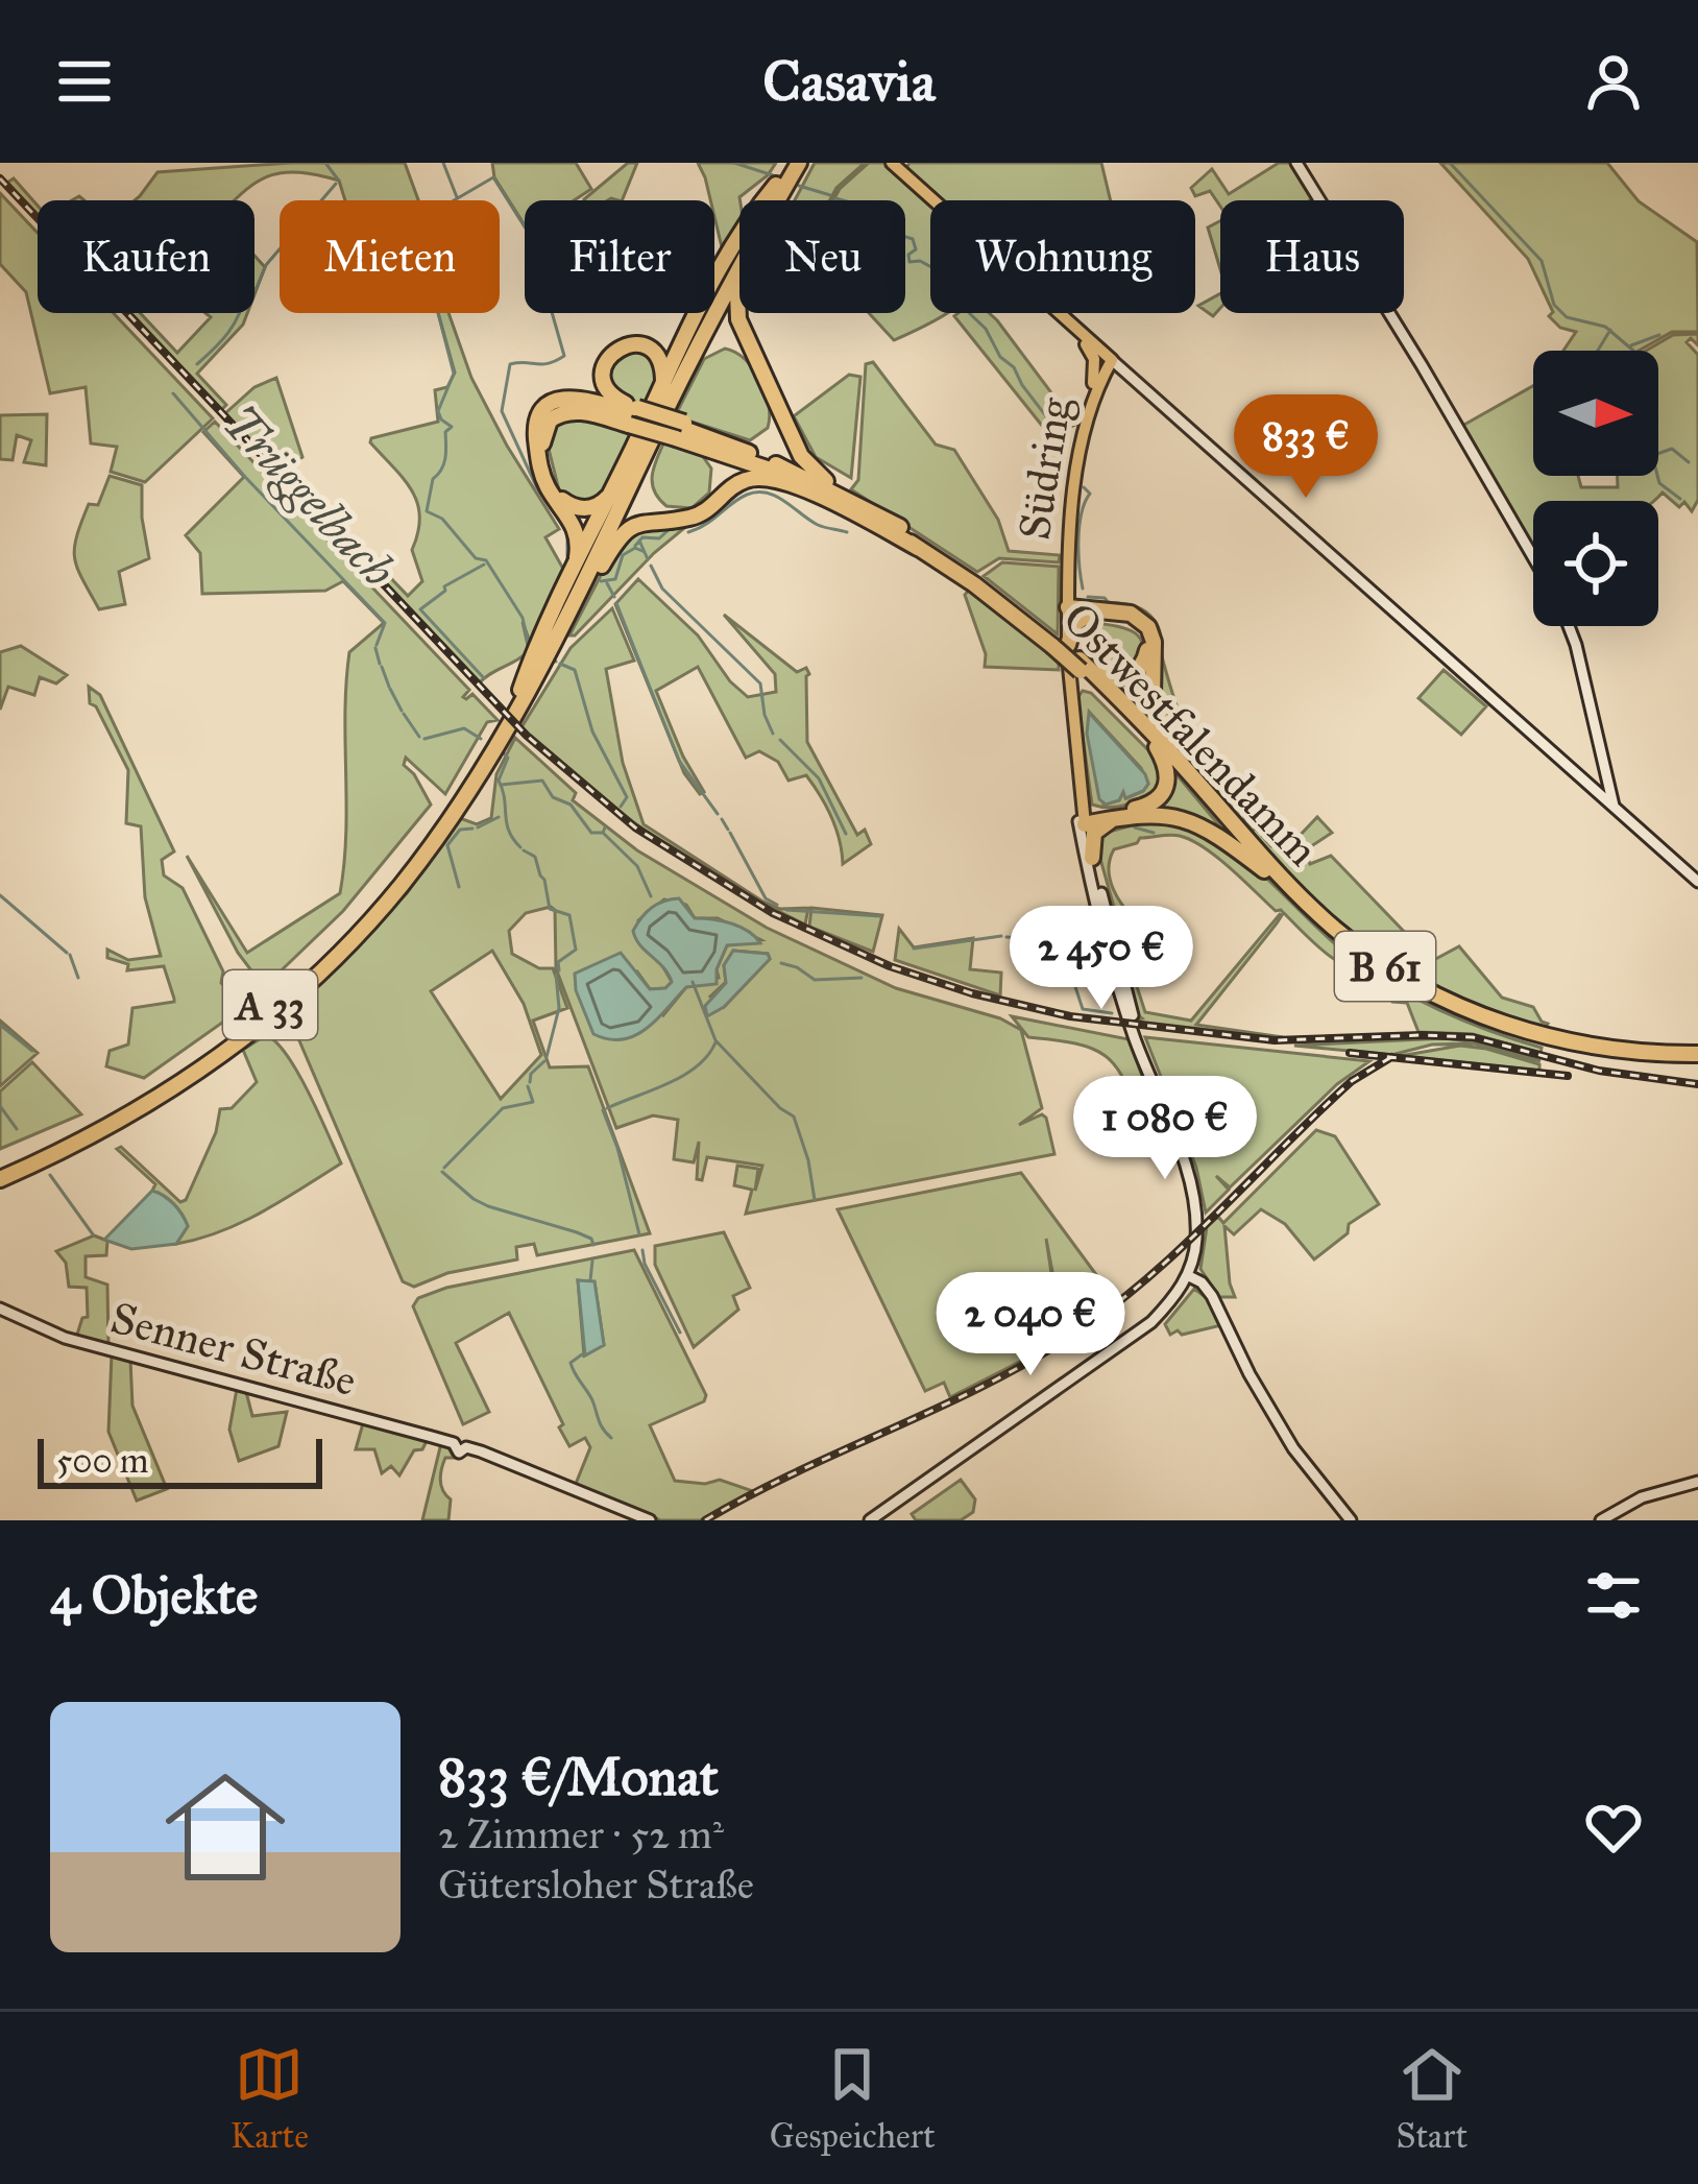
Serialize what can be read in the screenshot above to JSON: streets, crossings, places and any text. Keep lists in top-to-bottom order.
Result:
{
  "streets": {
    "highway": ["Ostwestfalendamm", "B 61", "A 33"],
    "main road": ["Südring", "Senner Straße"]
  },
  "crossings": [
    ["Südring", "Ostwestfalendamm"],
    ["Südring", "B 61"],
    ["Ostwestfalendamm", "B 61"]
  ],
  "water": ["Trüggelbach"],
  "scale_bar": "500 m",
  "north": "right",
  "page": {
    "header": "Casavia",
    "chip": [
      "Kaufen",
      "Mieten",
      "Filter",
      "Neu",
      "Wohnung",
      "Haus"
    ],
    "price": [
      "833 €",
      "2 450 €",
      "1 080 €",
      "2 040 €"
    ],
    "scale": "500 m",
    "heading": "4 Objekte",
    "list": [
      {
        "name": "833 €/Monat",
        "note": "2 Zimmer · 52 m² · Gütersloher Straße"
      }
    ],
    "tabs": ["Karte", "Gespeichert", "Start"]
  }
}
